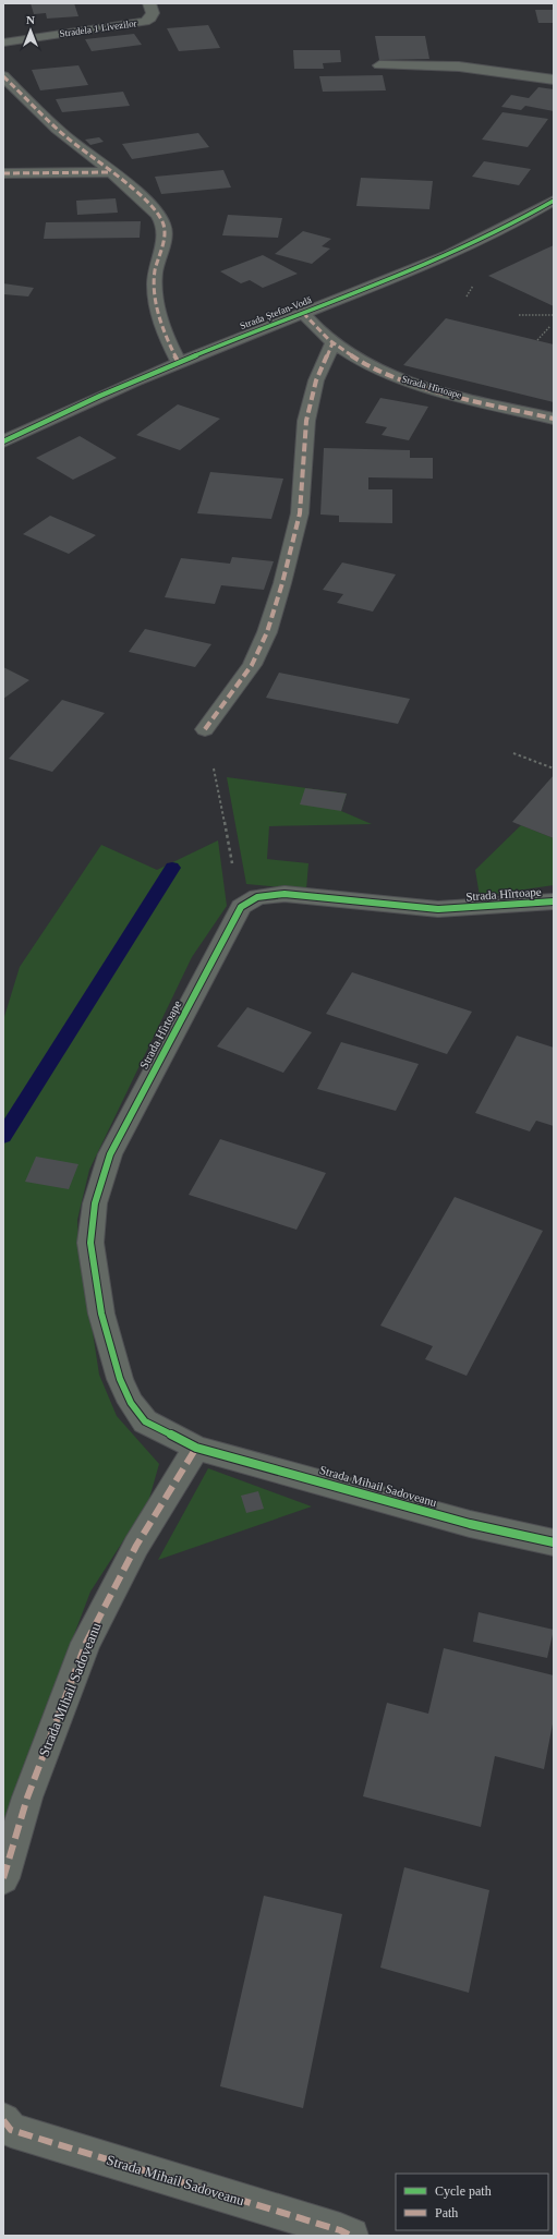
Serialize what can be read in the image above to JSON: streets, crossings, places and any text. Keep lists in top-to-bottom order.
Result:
{
  "streets": {
    "street": [
      "Stradela 1 Livezilor",
      "Strada Ștefan-Vodă",
      "Strada Hîrtoape",
      "Strada Mihail Sadoveanu"
    ]
  },
  "crossings": [
    ["Strada Ștefan-Vodă", "Strada Hîrtoape"],
    ["Strada Hîrtoape", "Strada Mihail Sadoveanu"]
  ],
  "legend": ["Cycle path", "Path"],
  "north": "top"
}
